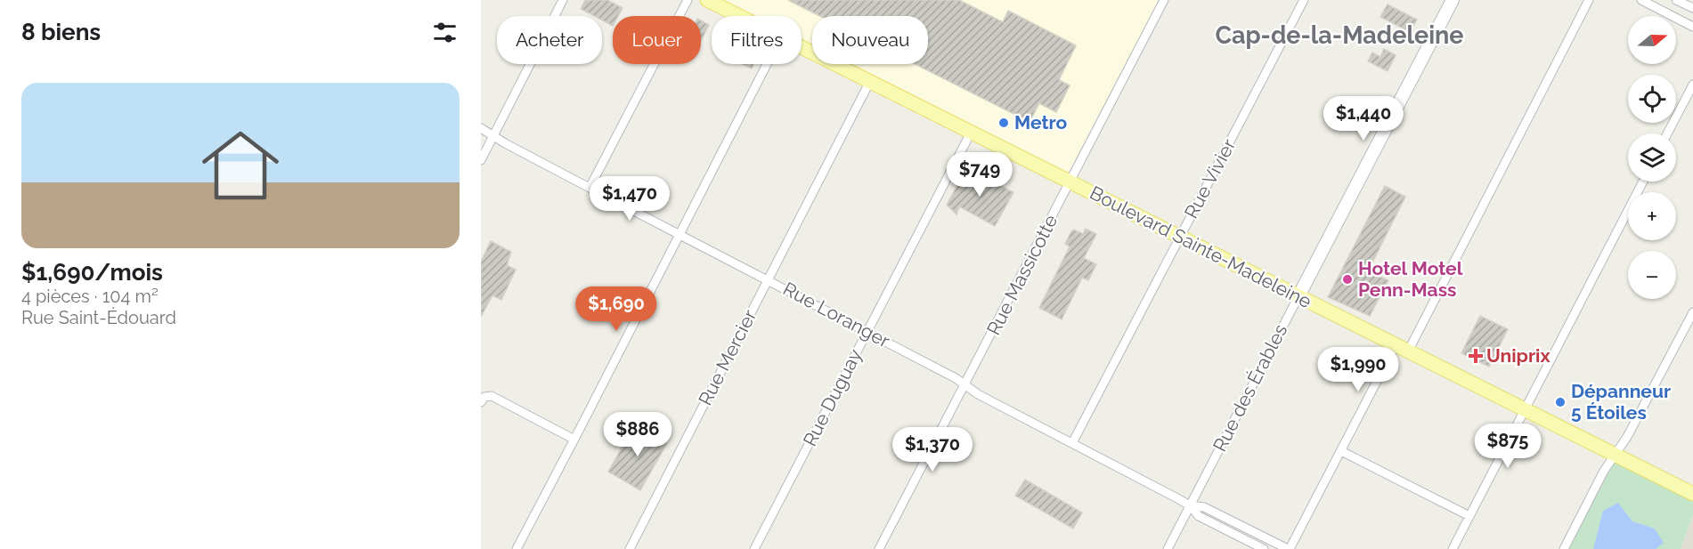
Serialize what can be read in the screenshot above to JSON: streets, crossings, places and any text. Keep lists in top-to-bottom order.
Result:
{
  "streets": {
    "main road": ["Boulevard Sainte-Madeleine"],
    "street": [
      "Rue Vivier",
      "Rue Massicotte",
      "Rue Loranger",
      "Rue Mercier",
      "Rue des Érables",
      "Rue Duguay"
    ]
  },
  "crossings": [
    ["Rue Vivier", "Boulevard Sainte-Madeleine"],
    ["Rue Vivier", "Rue Loranger"],
    ["Boulevard Sainte-Madeleine", "Rue Massicotte"],
    ["Boulevard Sainte-Madeleine", "Rue Mercier"],
    ["Boulevard Sainte-Madeleine", "Rue des Érables"],
    ["Boulevard Sainte-Madeleine", "Rue Duguay"],
    ["Rue Massicotte", "Rue Loranger"],
    ["Rue Loranger", "Rue Mercier"],
    ["Rue Loranger", "Rue des Érables"],
    ["Rue Loranger", "Rue Duguay"]
  ],
  "districts": ["Cap-de-la-Madeleine"],
  "places": {
    "other": ["Metro", "Hotel Motel Penn-Mass", "Dépanneur 5 Étoiles"],
    "health": ["Uniprix"]
  },
  "north": "right",
  "page": {
    "heading": "8 biens",
    "map_buttons": ["+", "−"],
    "chip": [
      "Acheter",
      "Louer",
      "Filtres",
      "Nouveau"
    ],
    "list": [
      {
        "name": "$1,690/mois",
        "note": "4 pièces · 104 m² · Rue Saint-Édouard"
      }
    ],
    "price": [
      "$1,440",
      "$749",
      "$1,470",
      "$1,690",
      "$1,990",
      "$886",
      "$875",
      "$1,370"
    ]
  }
}
